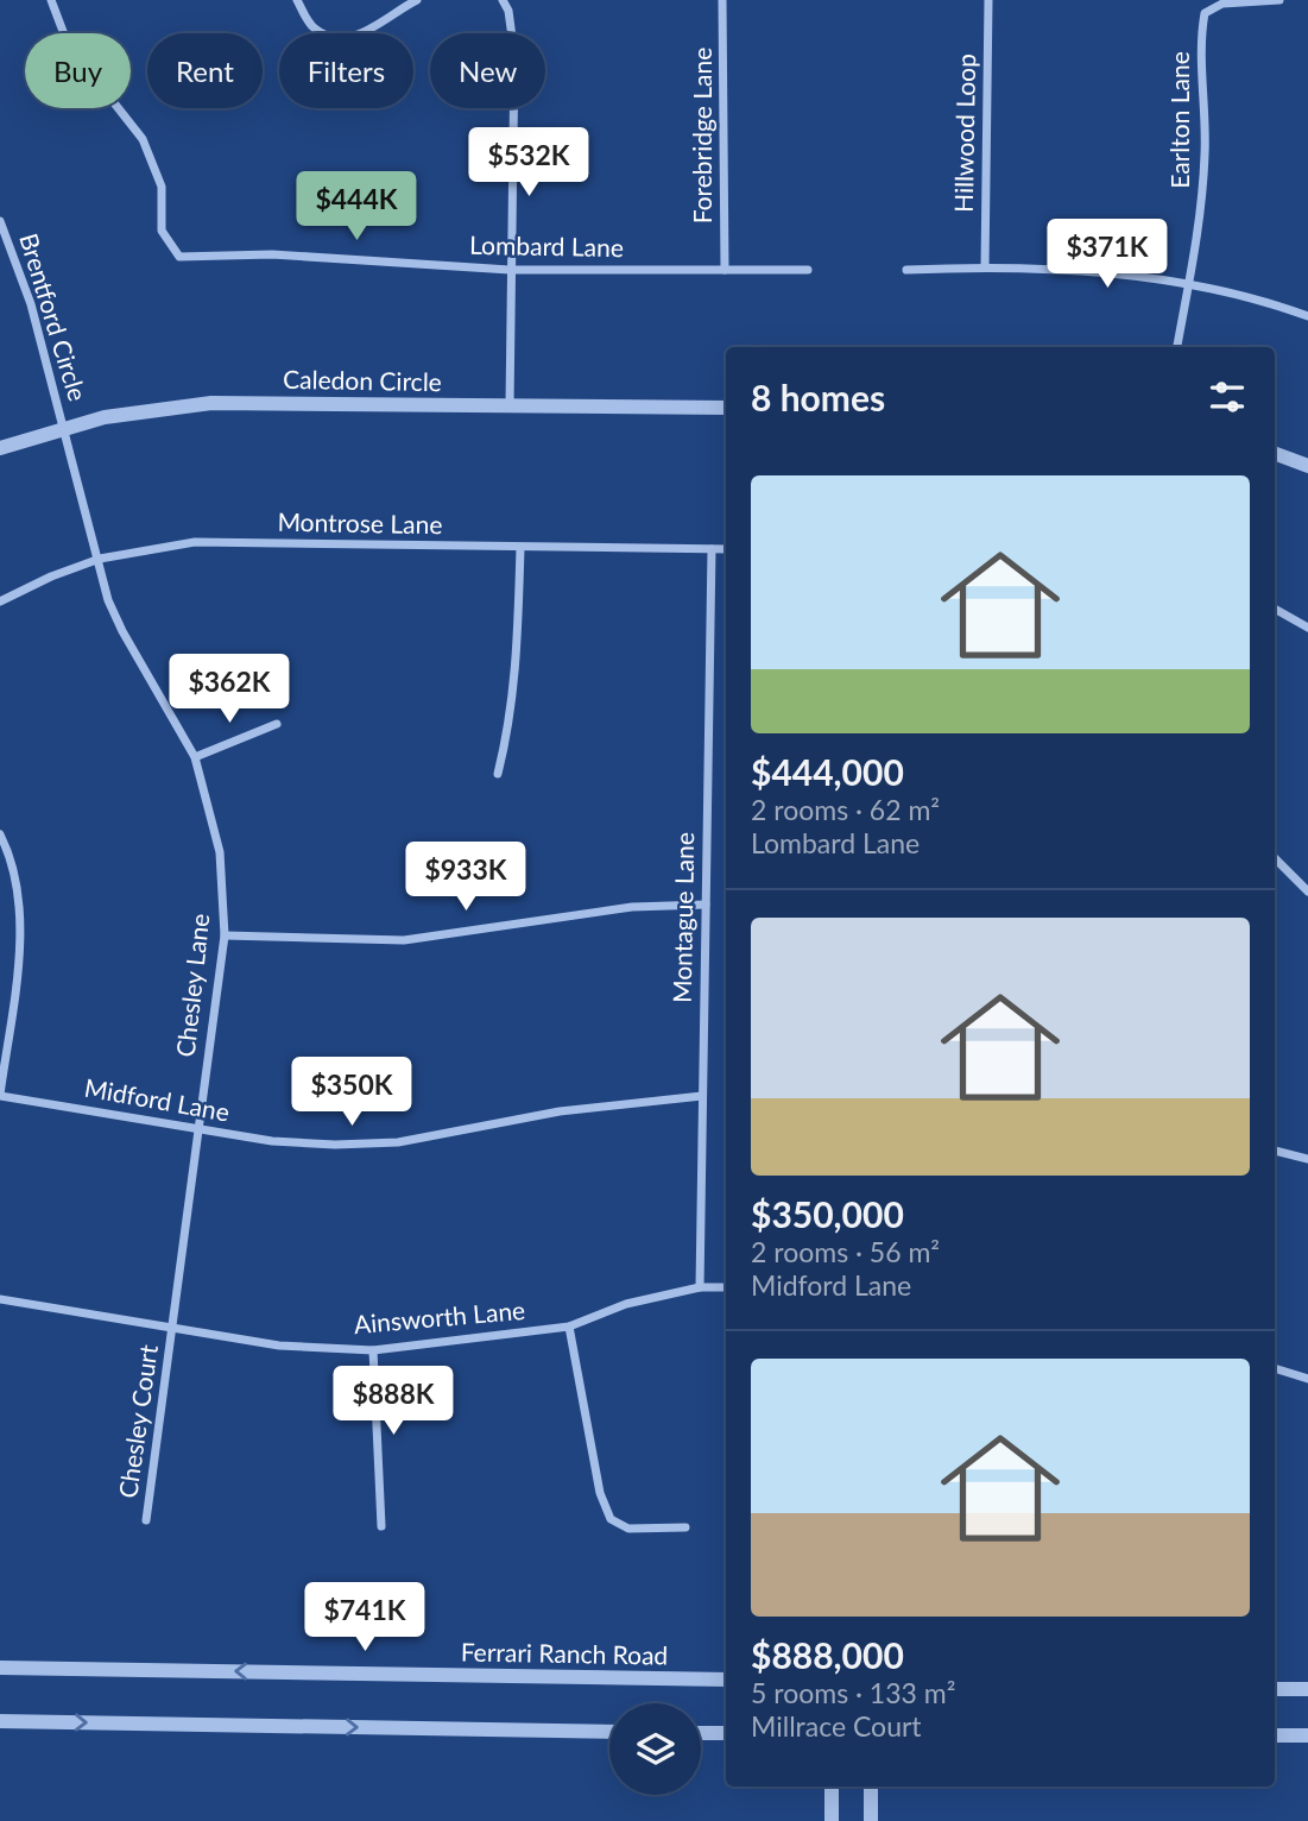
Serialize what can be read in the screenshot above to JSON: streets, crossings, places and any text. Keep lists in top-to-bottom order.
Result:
{
  "streets": {
    "street": [
      "Earlton Lane",
      "Hillwood Loop",
      "Forebridge Lane",
      "Lombard Lane",
      "Brentford Circle",
      "Caledon Circle",
      "Montrose Lane",
      "Montague Lane",
      "Chesley Lane",
      "Midford Lane",
      "Ainsworth Lane",
      "Chesley Court",
      "Ferrari Ranch Road"
    ]
  },
  "crossings": [
    ["Forebridge Lane", "Lombard Lane"],
    ["Brentford Circle", "Caledon Circle"],
    ["Brentford Circle", "Chesley Lane"],
    ["Caledon Circle", "Chesley Lane"],
    ["Montrose Lane", "Montague Lane"],
    ["Montrose Lane", "Chesley Lane"],
    ["Montague Lane", "Midford Lane"],
    ["Montague Lane", "Ainsworth Lane"],
    ["Chesley Lane", "Midford Lane"],
    ["Chesley Lane", "Ainsworth Lane"],
    ["Chesley Lane", "Chesley Court"],
    ["Ainsworth Lane", "Chesley Court"]
  ],
  "page": {
    "chip": [
      "Buy",
      "Rent",
      "Filters",
      "New"
    ],
    "price": [
      "$532K",
      "$444K",
      "$371K",
      "$362K",
      "$933K",
      "$350K",
      "$888K",
      "$741K"
    ],
    "heading": "8 homes",
    "list": [
      {
        "name": "$444,000",
        "note": "2 rooms · 62 m² · Lombard Lane"
      },
      {
        "name": "$350,000",
        "note": "2 rooms · 56 m² · Midford Lane"
      },
      {
        "name": "$888,000",
        "note": "5 rooms · 133 m² · Millrace Court"
      }
    ]
  }
}
